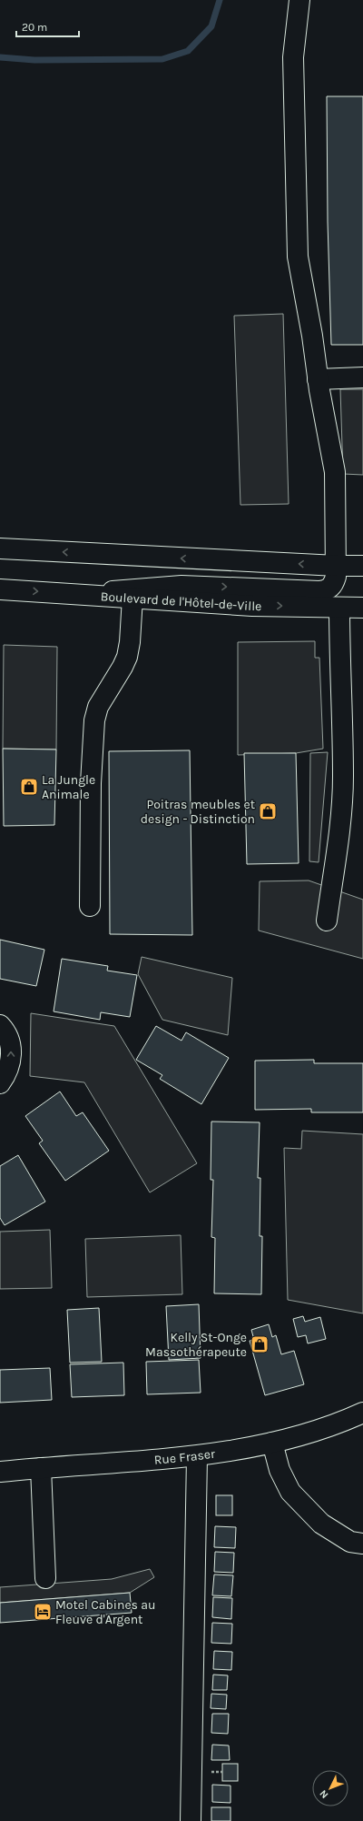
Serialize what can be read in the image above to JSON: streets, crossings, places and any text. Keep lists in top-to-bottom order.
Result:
{
  "streets": {
    "main road": ["Boulevard de l'Hôtel-de-Ville", "Rue Fraser"]
  },
  "places": {
    "shop": ["La Jungle Animale", "Poitras meubles et design - Distinction", "Kelly St-Onge Massothérapeute"],
    "hotel": ["Motel Cabines au Fleuve d'Argent"]
  },
  "scale_bar": "20 m",
  "north": "bottom left"
}
